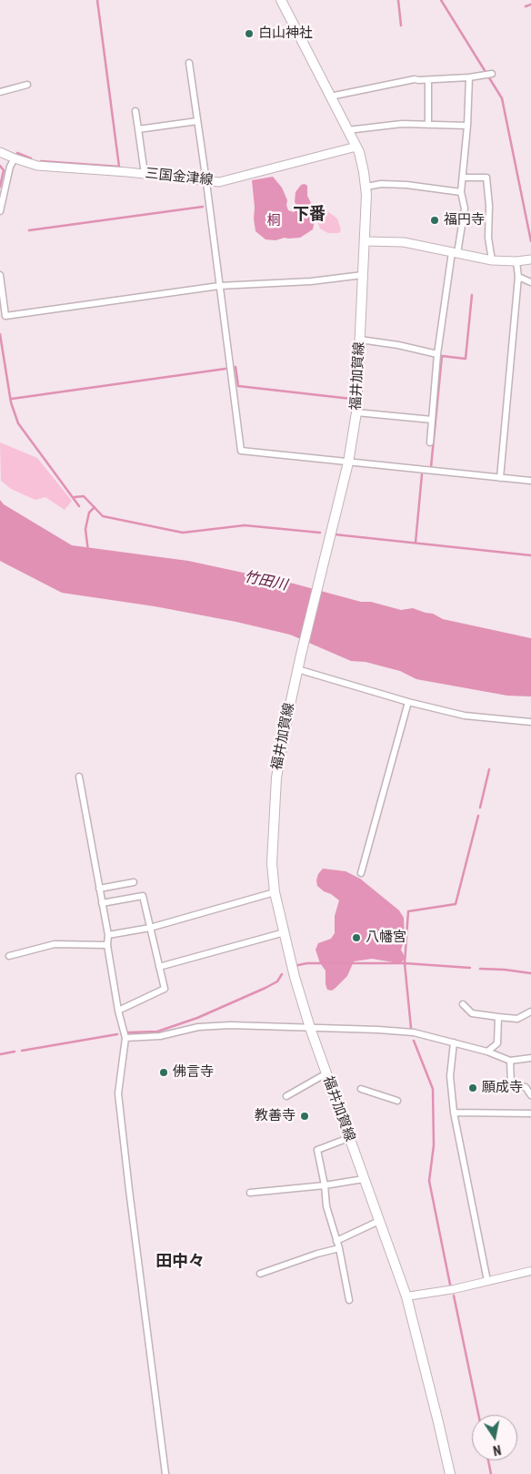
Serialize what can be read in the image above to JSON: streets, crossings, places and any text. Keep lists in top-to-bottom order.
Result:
{
  "streets": {
    "main road": ["三国金津線", "福井加賀線"]
  },
  "crossings": [
    ["三国金津線", "福井加賀線"]
  ],
  "districts": ["下番", "田中々"],
  "water": ["竹田川"],
  "parks": ["桐"],
  "places": [
    "白山神社",
    "福円寺",
    "八幡宮",
    "佛言寺",
    "願成寺",
    "教善寺"
  ],
  "north": "bottom"
}
